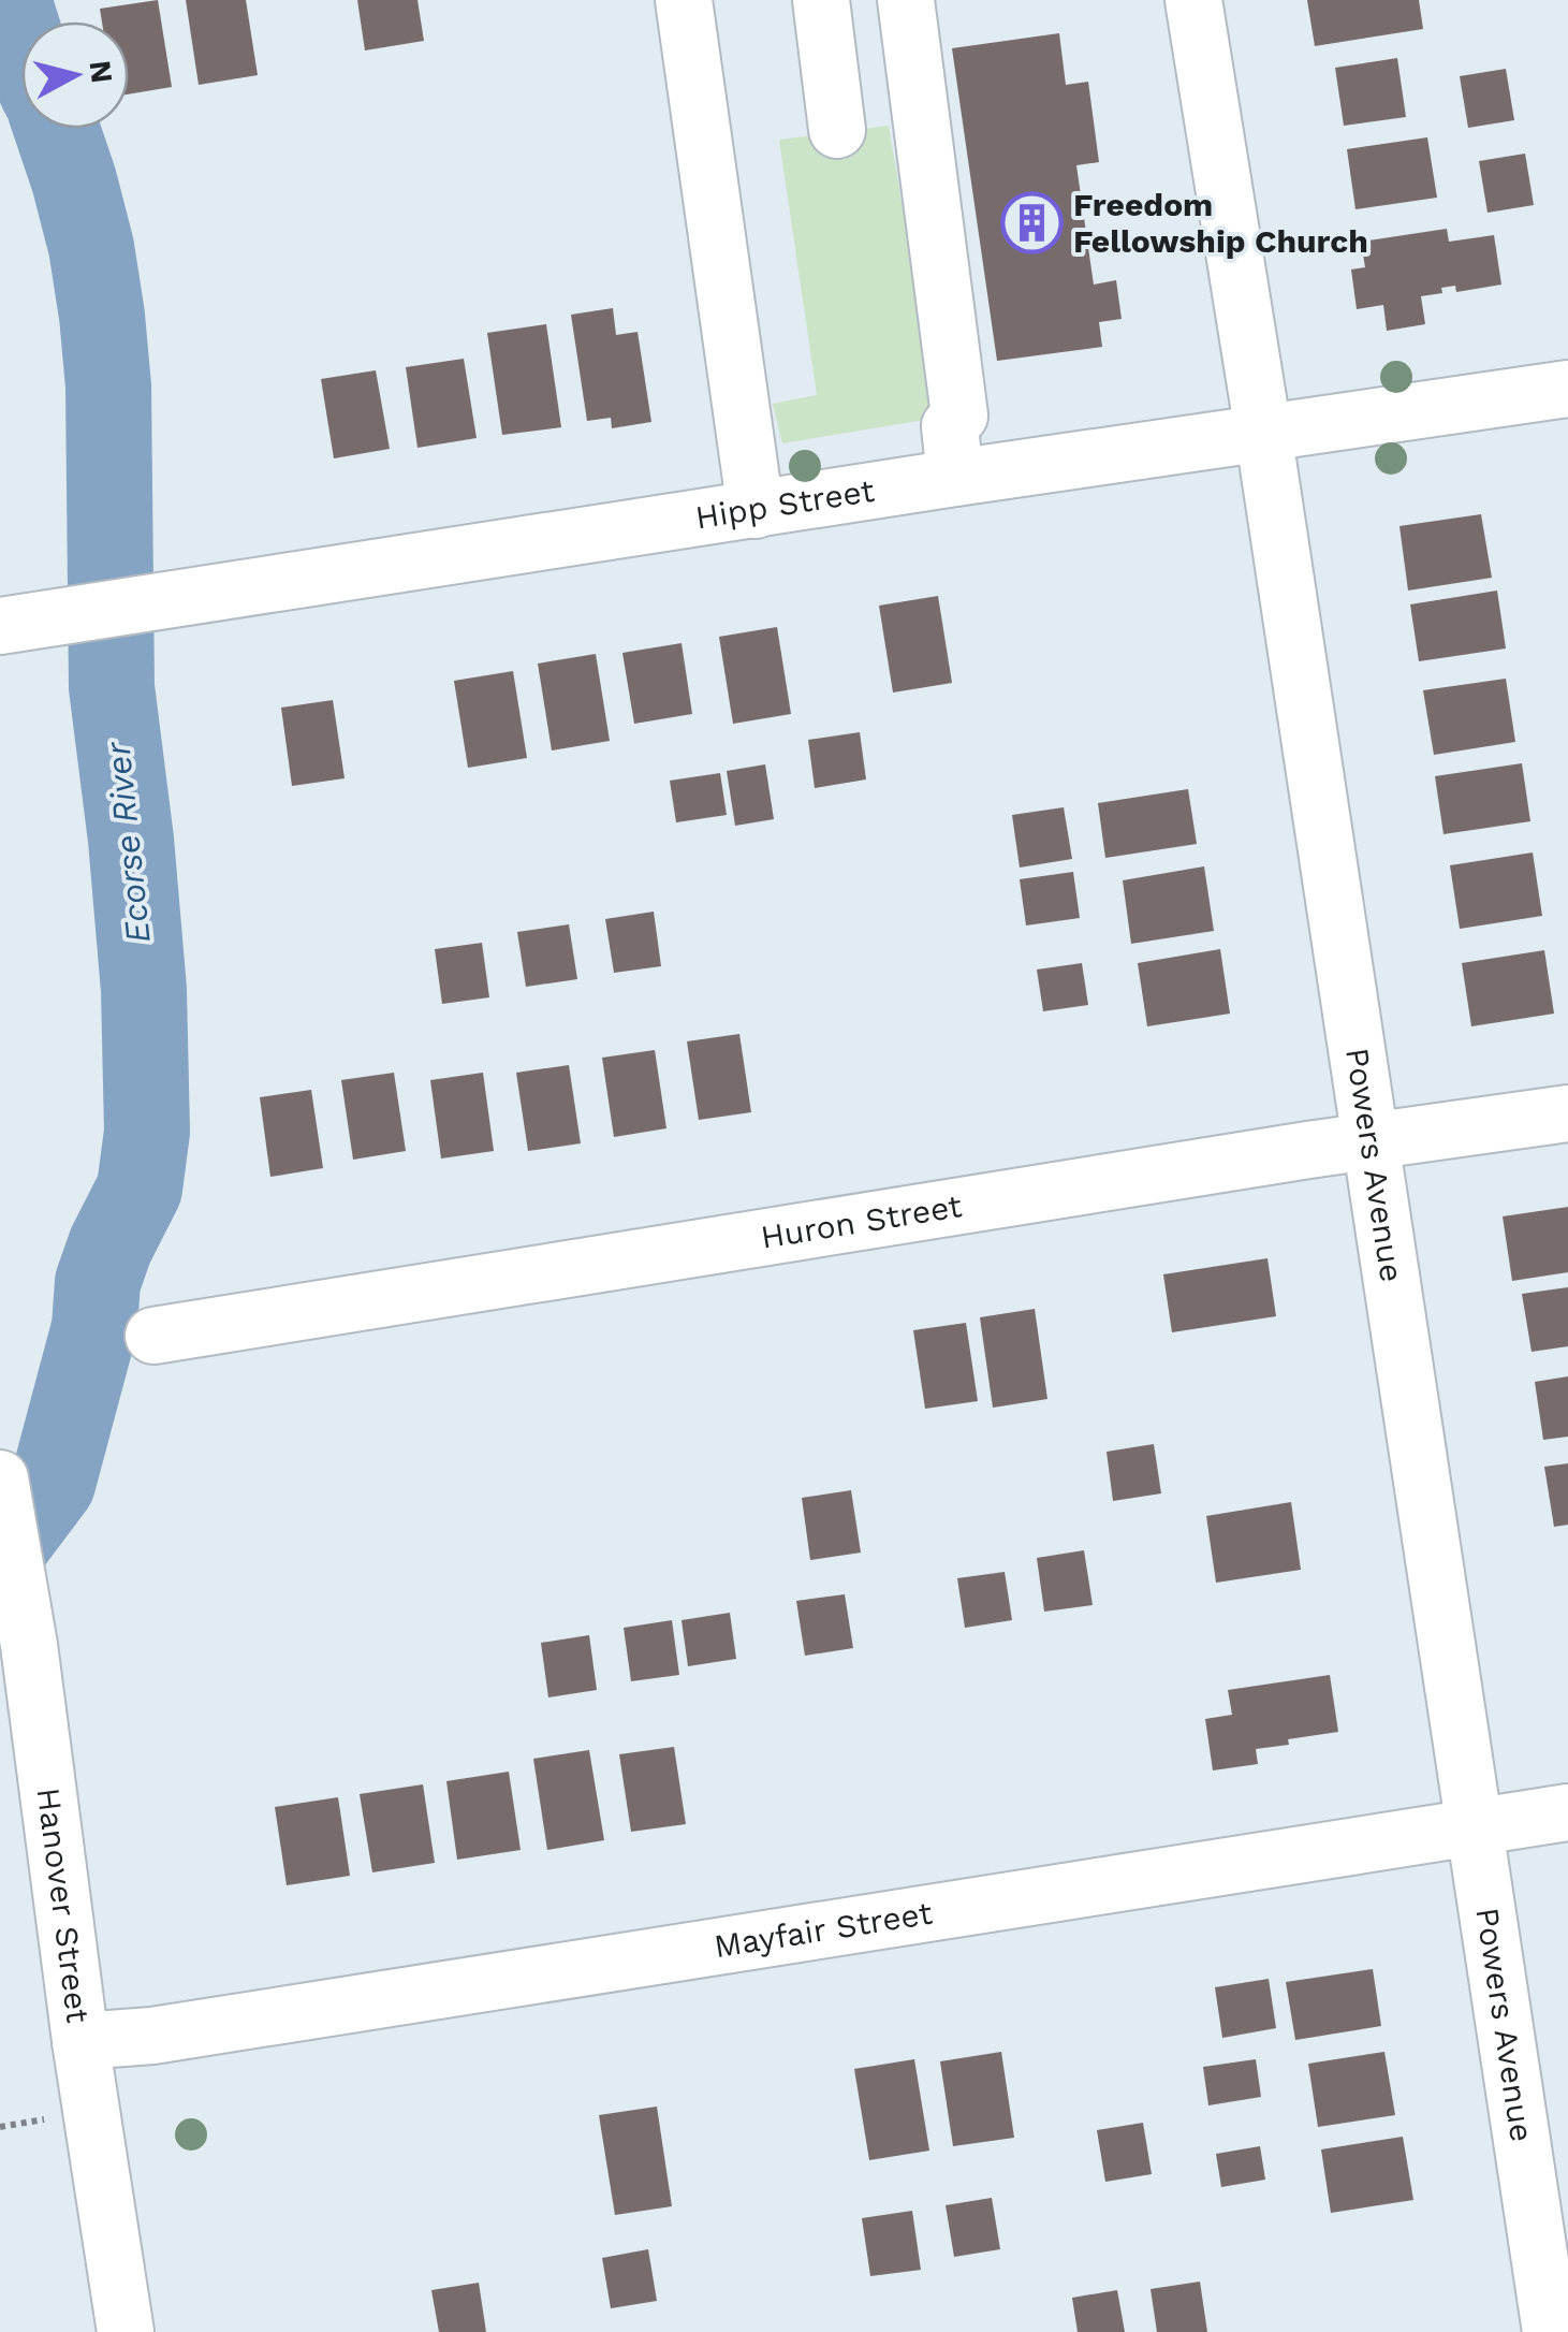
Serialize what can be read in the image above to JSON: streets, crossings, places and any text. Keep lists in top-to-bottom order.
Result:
{
  "streets": {
    "street": [
      "Hipp Street",
      "Powers Avenue",
      "Huron Street",
      "Hanover Street",
      "Mayfair Street"
    ]
  },
  "crossings": [
    ["Hipp Street", "Powers Avenue"],
    ["Powers Avenue", "Huron Street"],
    ["Powers Avenue", "Mayfair Street"],
    ["Hanover Street", "Mayfair Street"]
  ],
  "water": ["Ecorse River"],
  "places": {
    "building": ["Freedom Fellowship Church"]
  },
  "north": "right"
}
